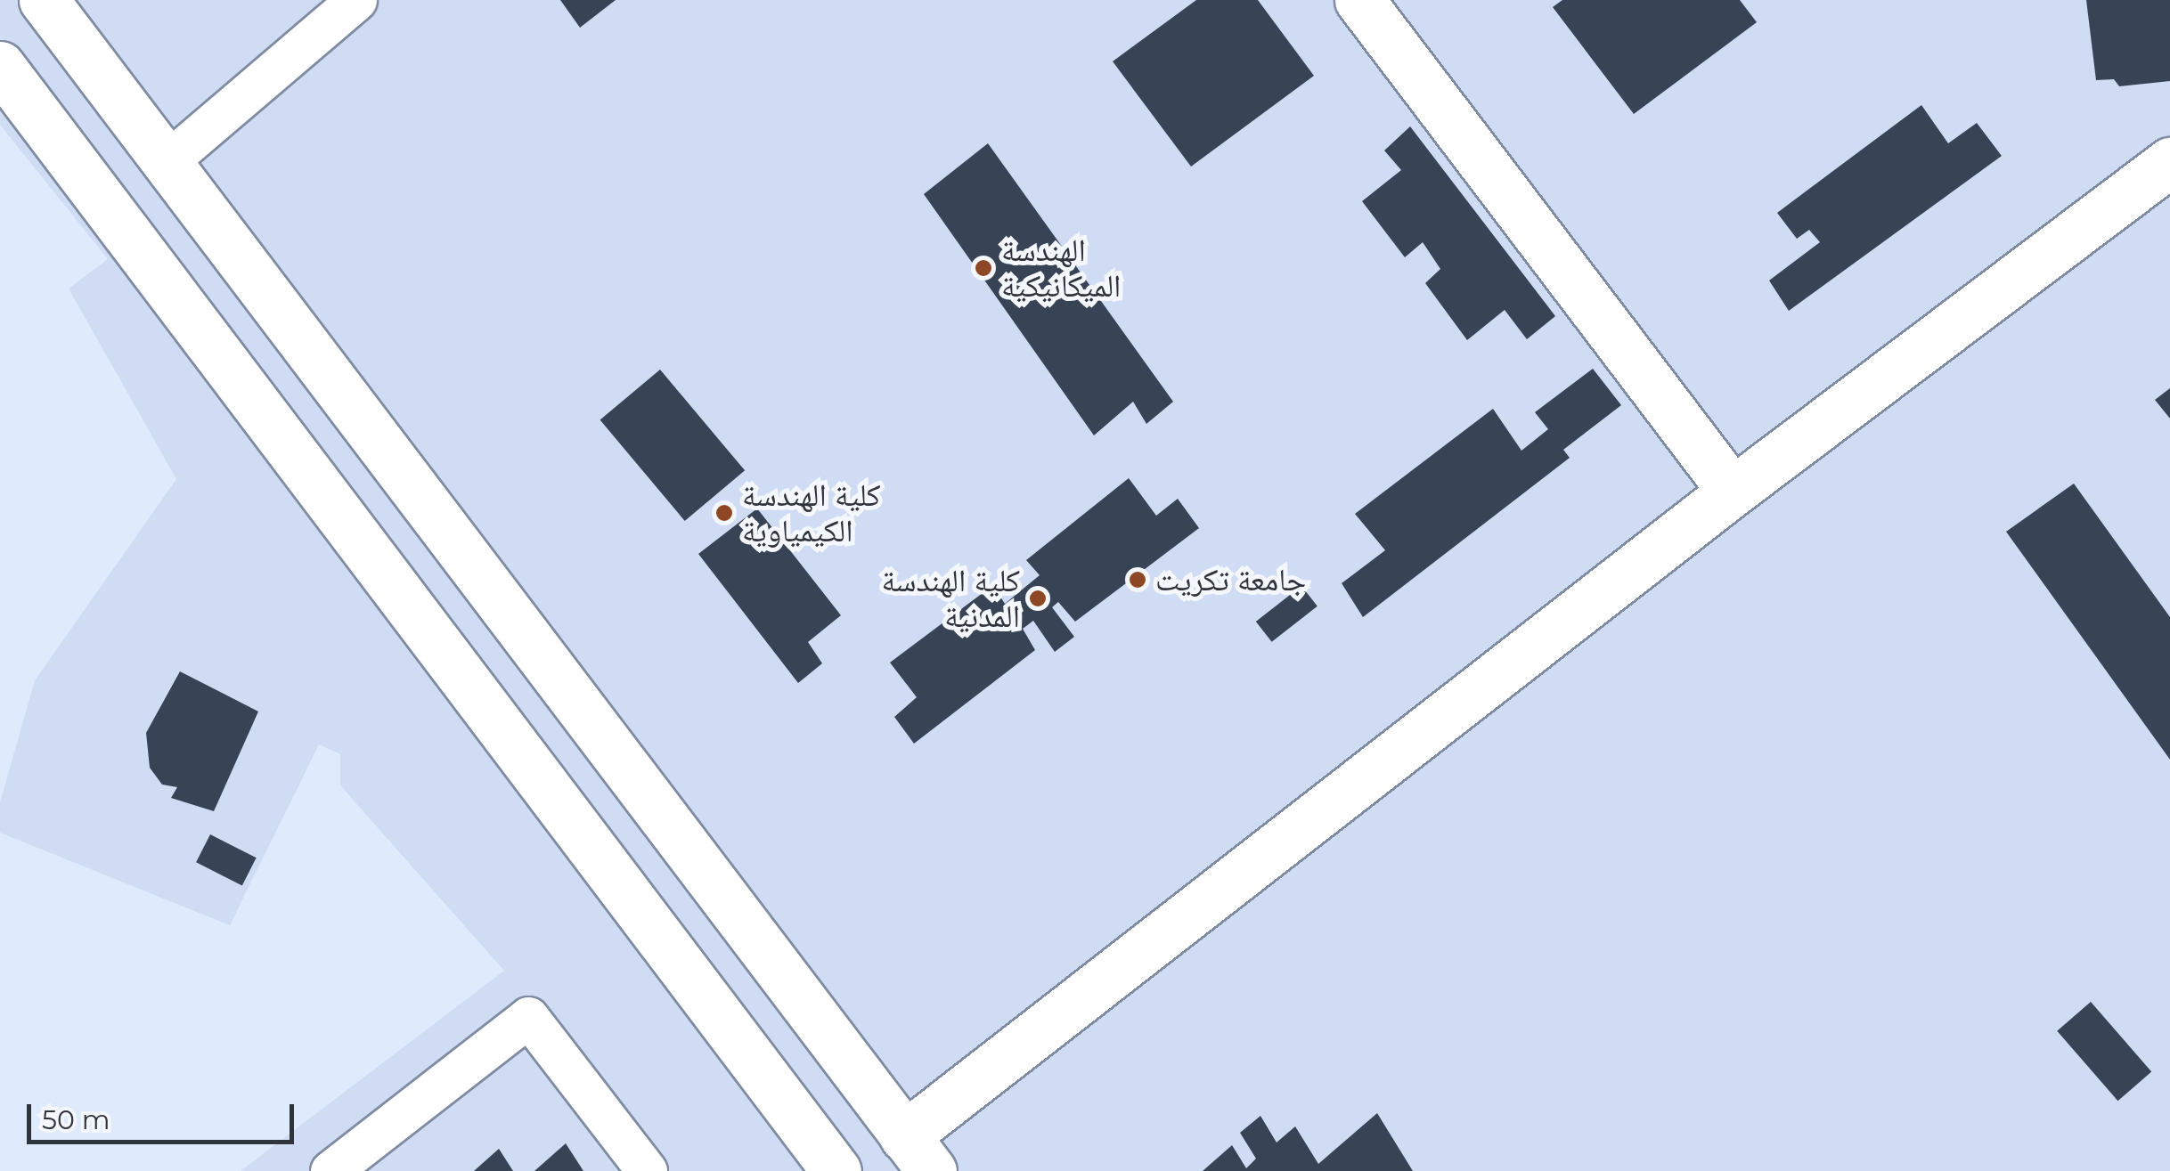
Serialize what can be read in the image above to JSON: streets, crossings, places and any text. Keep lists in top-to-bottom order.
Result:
{
  "places": [
    "الهندسة الميكانيكية",
    "كلية الهندسة الكيمياوية",
    "جامعة تكريت",
    "كلية الهندسة المدنية"
  ],
  "scale_bar": "50 m"
}
